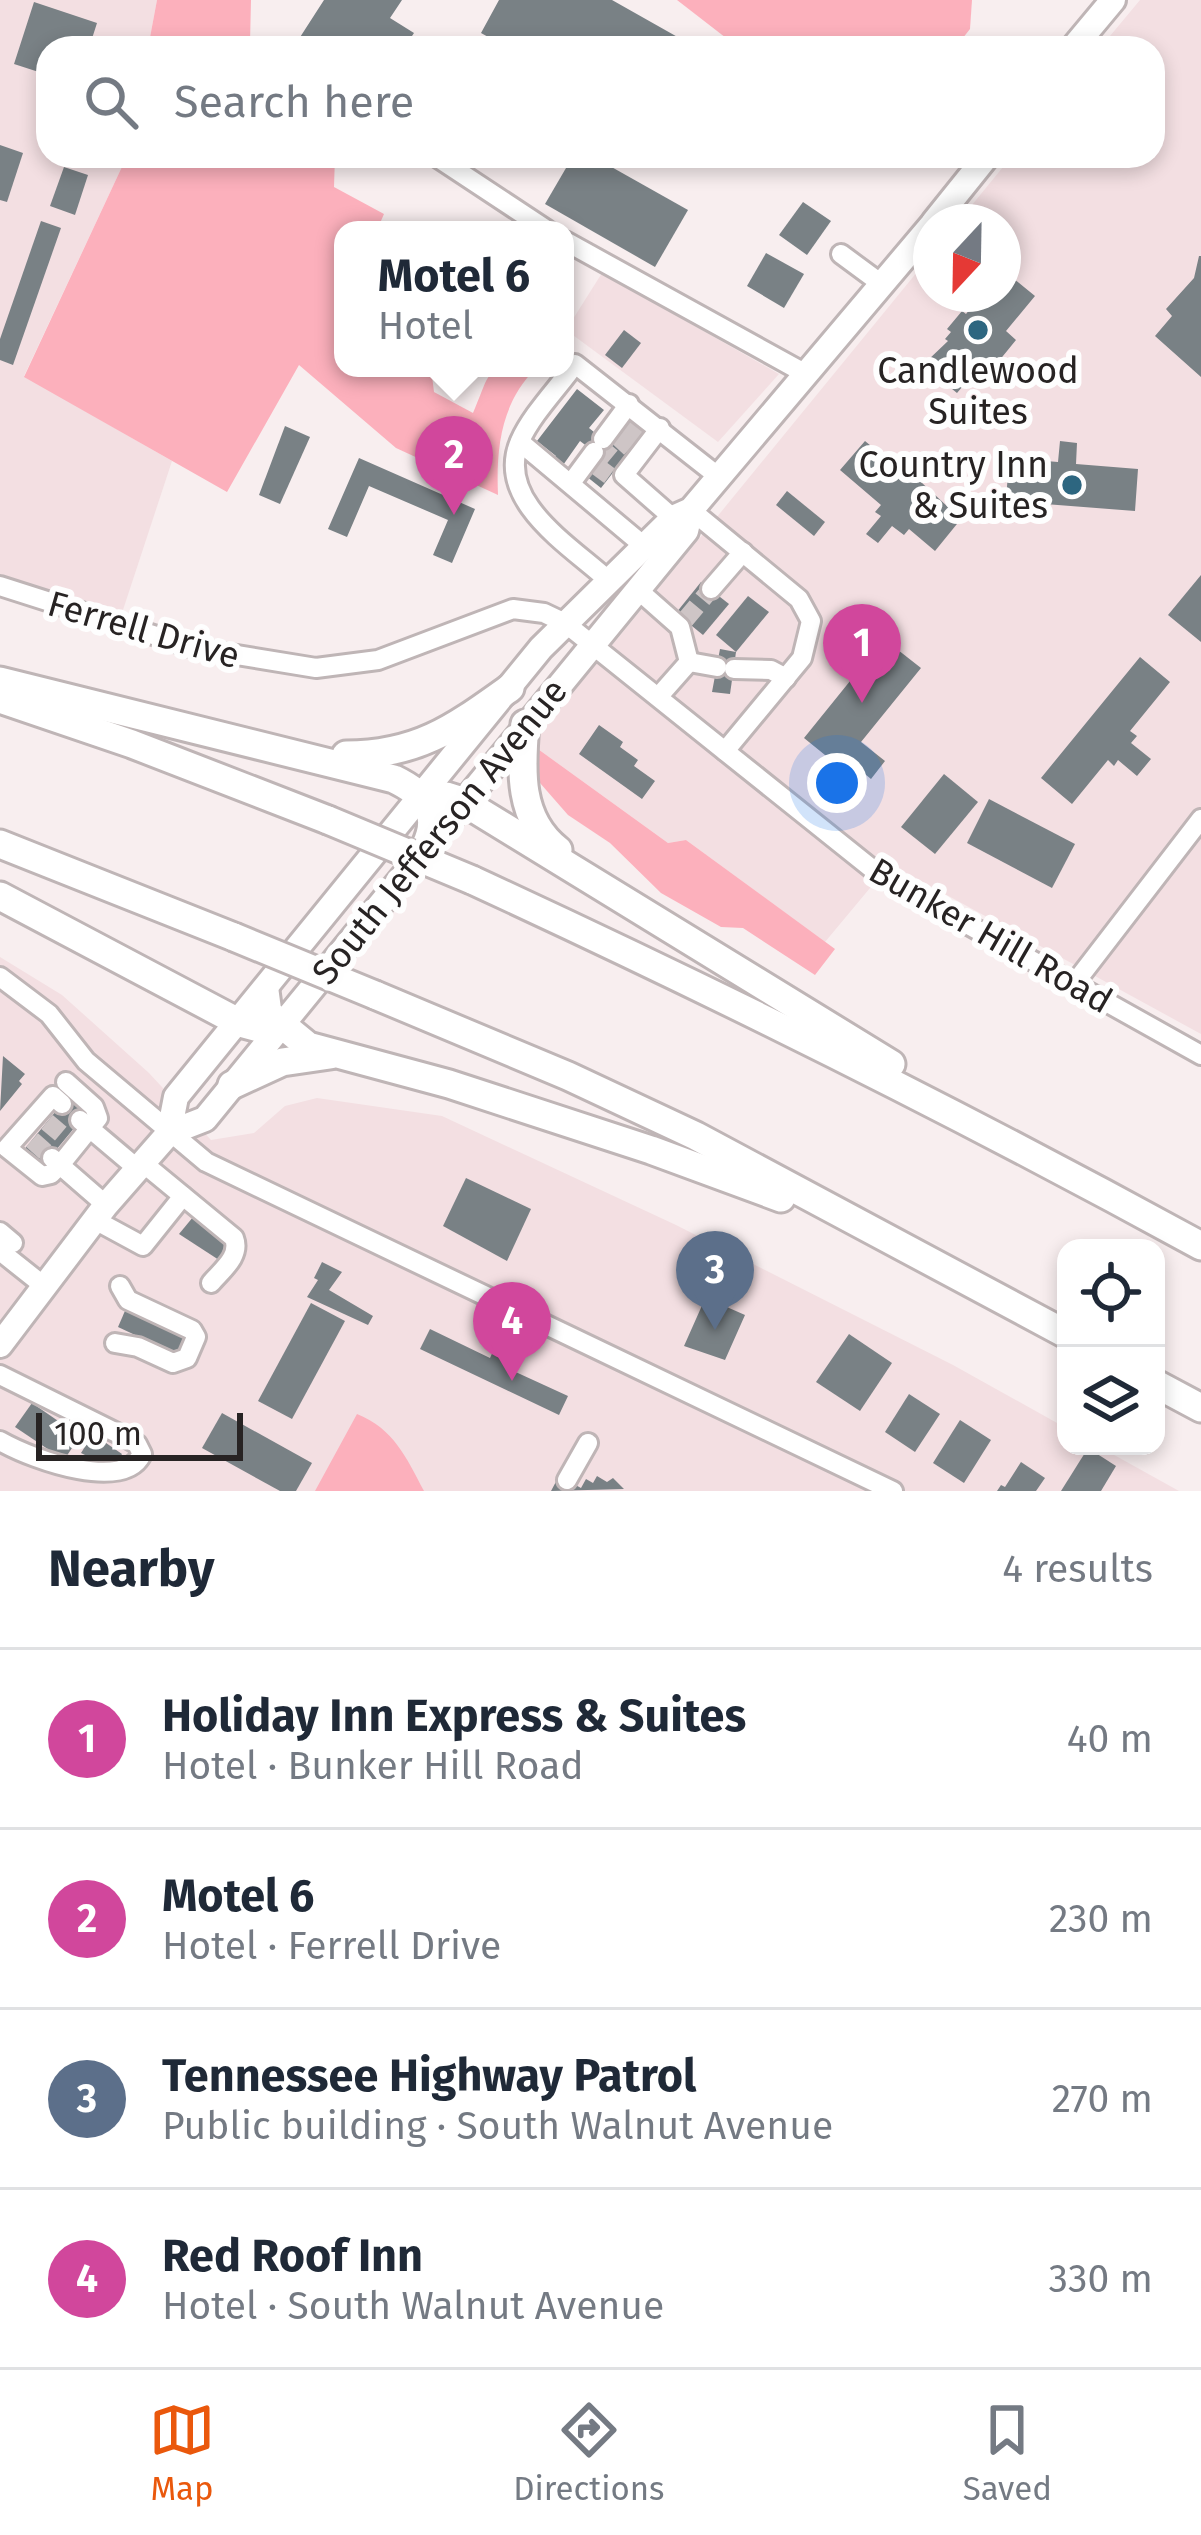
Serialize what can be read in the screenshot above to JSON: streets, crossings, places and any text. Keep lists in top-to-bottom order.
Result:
{
  "streets": {
    "main road": ["South Jefferson Avenue"],
    "street": ["Ferrell Drive", "Bunker Hill Road"]
  },
  "crossings": [
    ["Ferrell Drive", "South Jefferson Avenue"],
    ["Ferrell Drive", "Bunker Hill Road"],
    ["South Jefferson Avenue", "Bunker Hill Road"]
  ],
  "places": ["Candlewood Suites", "Country Inn & Suites"],
  "scale_bar": "100 m",
  "north": "bottom",
  "page": {
    "search": "Search here",
    "popup": ["Motel 6", "Hotel"],
    "pins": [
      "2",
      "1",
      "3",
      "4"
    ],
    "scale": "100 m",
    "heading": ["Nearby", "4 results"],
    "list": [
      {
        "mark": "1",
        "name": "Holiday Inn Express & Suites",
        "note": "Hotel · Bunker Hill Road",
        "value": "40 m"
      },
      {
        "mark": "2",
        "name": "Motel 6",
        "note": "Hotel · Ferrell Drive",
        "value": "230 m"
      },
      {
        "mark": "3",
        "name": "Tennessee Highway Patrol",
        "note": "Public building · South Walnut Avenue",
        "value": "270 m"
      },
      {
        "mark": "4",
        "name": "Red Roof Inn",
        "note": "Hotel · South Walnut Avenue",
        "value": "330 m"
      }
    ],
    "nav": ["Map", "Directions", "Saved"]
  }
}
